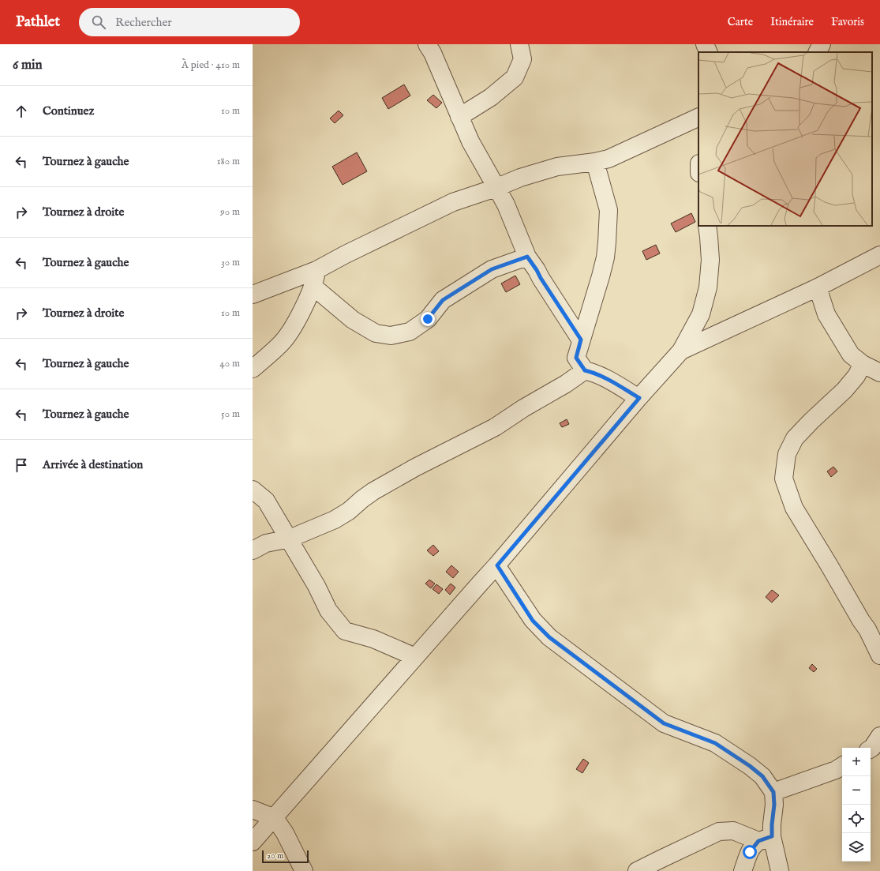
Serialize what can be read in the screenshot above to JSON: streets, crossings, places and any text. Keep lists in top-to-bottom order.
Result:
{
  "scale_bar": "20 m",
  "page": {
    "header": "Pathlet",
    "search": "Rechercher",
    "nav": ["Carte", "Itinéraire", "Favoris"],
    "heading": ["6 min", "À pied · 410 m"],
    "list": [
      ["Continuez", "10 m"],
      ["Tournez à gauche", "180 m"],
      ["Tournez à droite", "90 m"],
      ["Tournez à gauche", "30 m"],
      ["Tournez à droite", "10 m"],
      ["Tournez à gauche", "40 m"],
      ["Tournez à gauche", "50 m"],
      "Arrivée à destination"
    ],
    "map_buttons": ["+", "−"],
    "scale": "20 m"
  }
}
